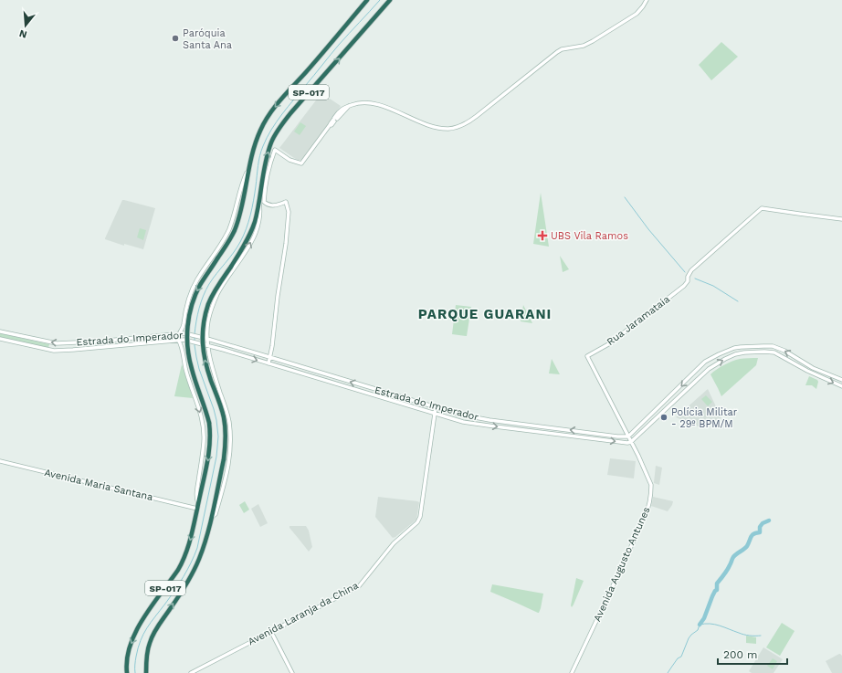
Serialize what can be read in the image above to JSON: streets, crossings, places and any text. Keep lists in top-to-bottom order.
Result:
{
  "streets": {
    "highway": ["SP-017"],
    "street": [
      "Rua Jaramataia",
      "Estrada do Imperador",
      "Avenida Maria Santana",
      "Avenida Augusto Antunes",
      "Avenida Laranja da China"
    ]
  },
  "crossings": [
    ["SP-017", "Avenida Maria Santana"],
    ["Rua Jaramataia", "Avenida Augusto Antunes"],
    ["Estrada do Imperador", "Avenida Augusto Antunes"],
    ["Estrada do Imperador", "Avenida Laranja da China"]
  ],
  "districts": ["PARQUE GUARANI"],
  "places": {
    "other": ["Paróquia Santa Ana", "Polícia Militar - 29º BPM/M"],
    "health": ["UBS Vila Ramos"]
  },
  "scale_bar": "200 m",
  "north": "bottom"
}
